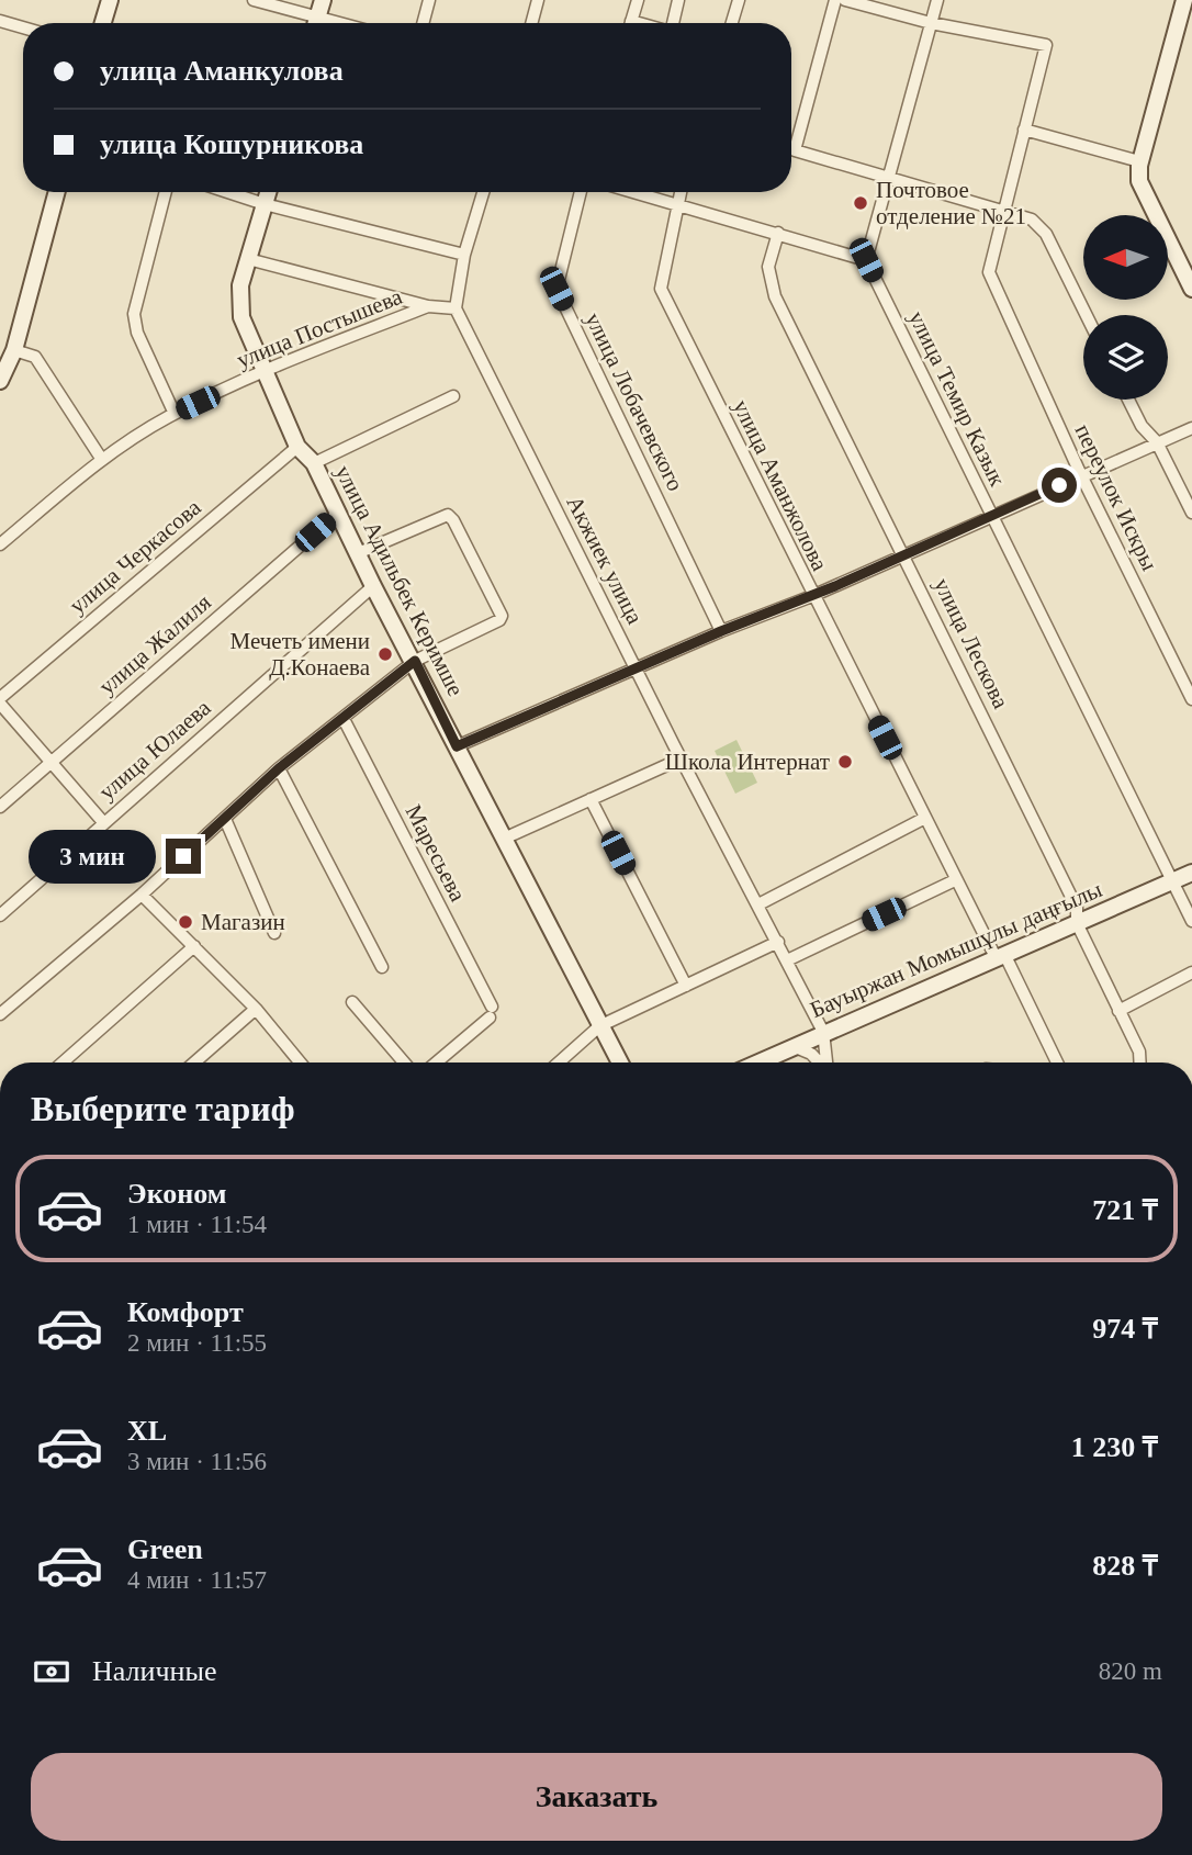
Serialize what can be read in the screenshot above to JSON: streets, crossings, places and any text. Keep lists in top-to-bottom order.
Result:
{
  "streets": {
    "street": [
      "улица Постышева",
      "улица Темир Казык",
      "улица Лобачевского",
      "улица Аманжолова",
      "переулок Искры",
      "улица Черкасова",
      "Акжиек улица",
      "улица Адильбек Керимше",
      "улица Лескова",
      "улица Жалиля",
      "улица Юлаева",
      "Маресьева",
      "Бауыржан Момышұлы даңғылы"
    ]
  },
  "crossings": [
    ["улица Постышева", "улица Адильбек Керимше"],
    ["улица Темир Казык", "Бауыржан Момышұлы даңғылы"],
    ["улица Аманжолова", "Бауыржан Момышұлы даңғылы"],
    ["улица Черкасова", "улица Адильбек Керимше"],
    ["Акжиек улица", "Бауыржан Момышұлы даңғылы"],
    ["улица Адильбек Керимше", "улица Жалиля"],
    ["улица Адильбек Керимше", "улица Юлаева"],
    ["улица Лескова", "Бауыржан Момышұлы даңғылы"]
  ],
  "places": [
    "Почтовое отделение №21",
    "Мечеть имени Д.Конаева",
    "Школа Интернат",
    "Магазин"
  ],
  "north": "left",
  "page": {
    "banner": ["улица Аманкулова", "улица Кошурникова"],
    "bubble": "3 мин",
    "heading": "Выберите тариф",
    "list": [
      {
        "name": "Эконом",
        "note": "1 мин · 11:54",
        "value": "721 ₸"
      },
      {
        "name": "Комфорт",
        "note": "2 мин · 11:55",
        "value": "974 ₸"
      },
      {
        "name": "XL",
        "note": "3 мин · 11:56",
        "value": "1 230 ₸"
      },
      {
        "name": "Green",
        "note": "4 мин · 11:57",
        "value": "828 ₸"
      }
    ],
    "pay": ["Наличные", "820 m"],
    "buttons": "Заказать"
  }
}
